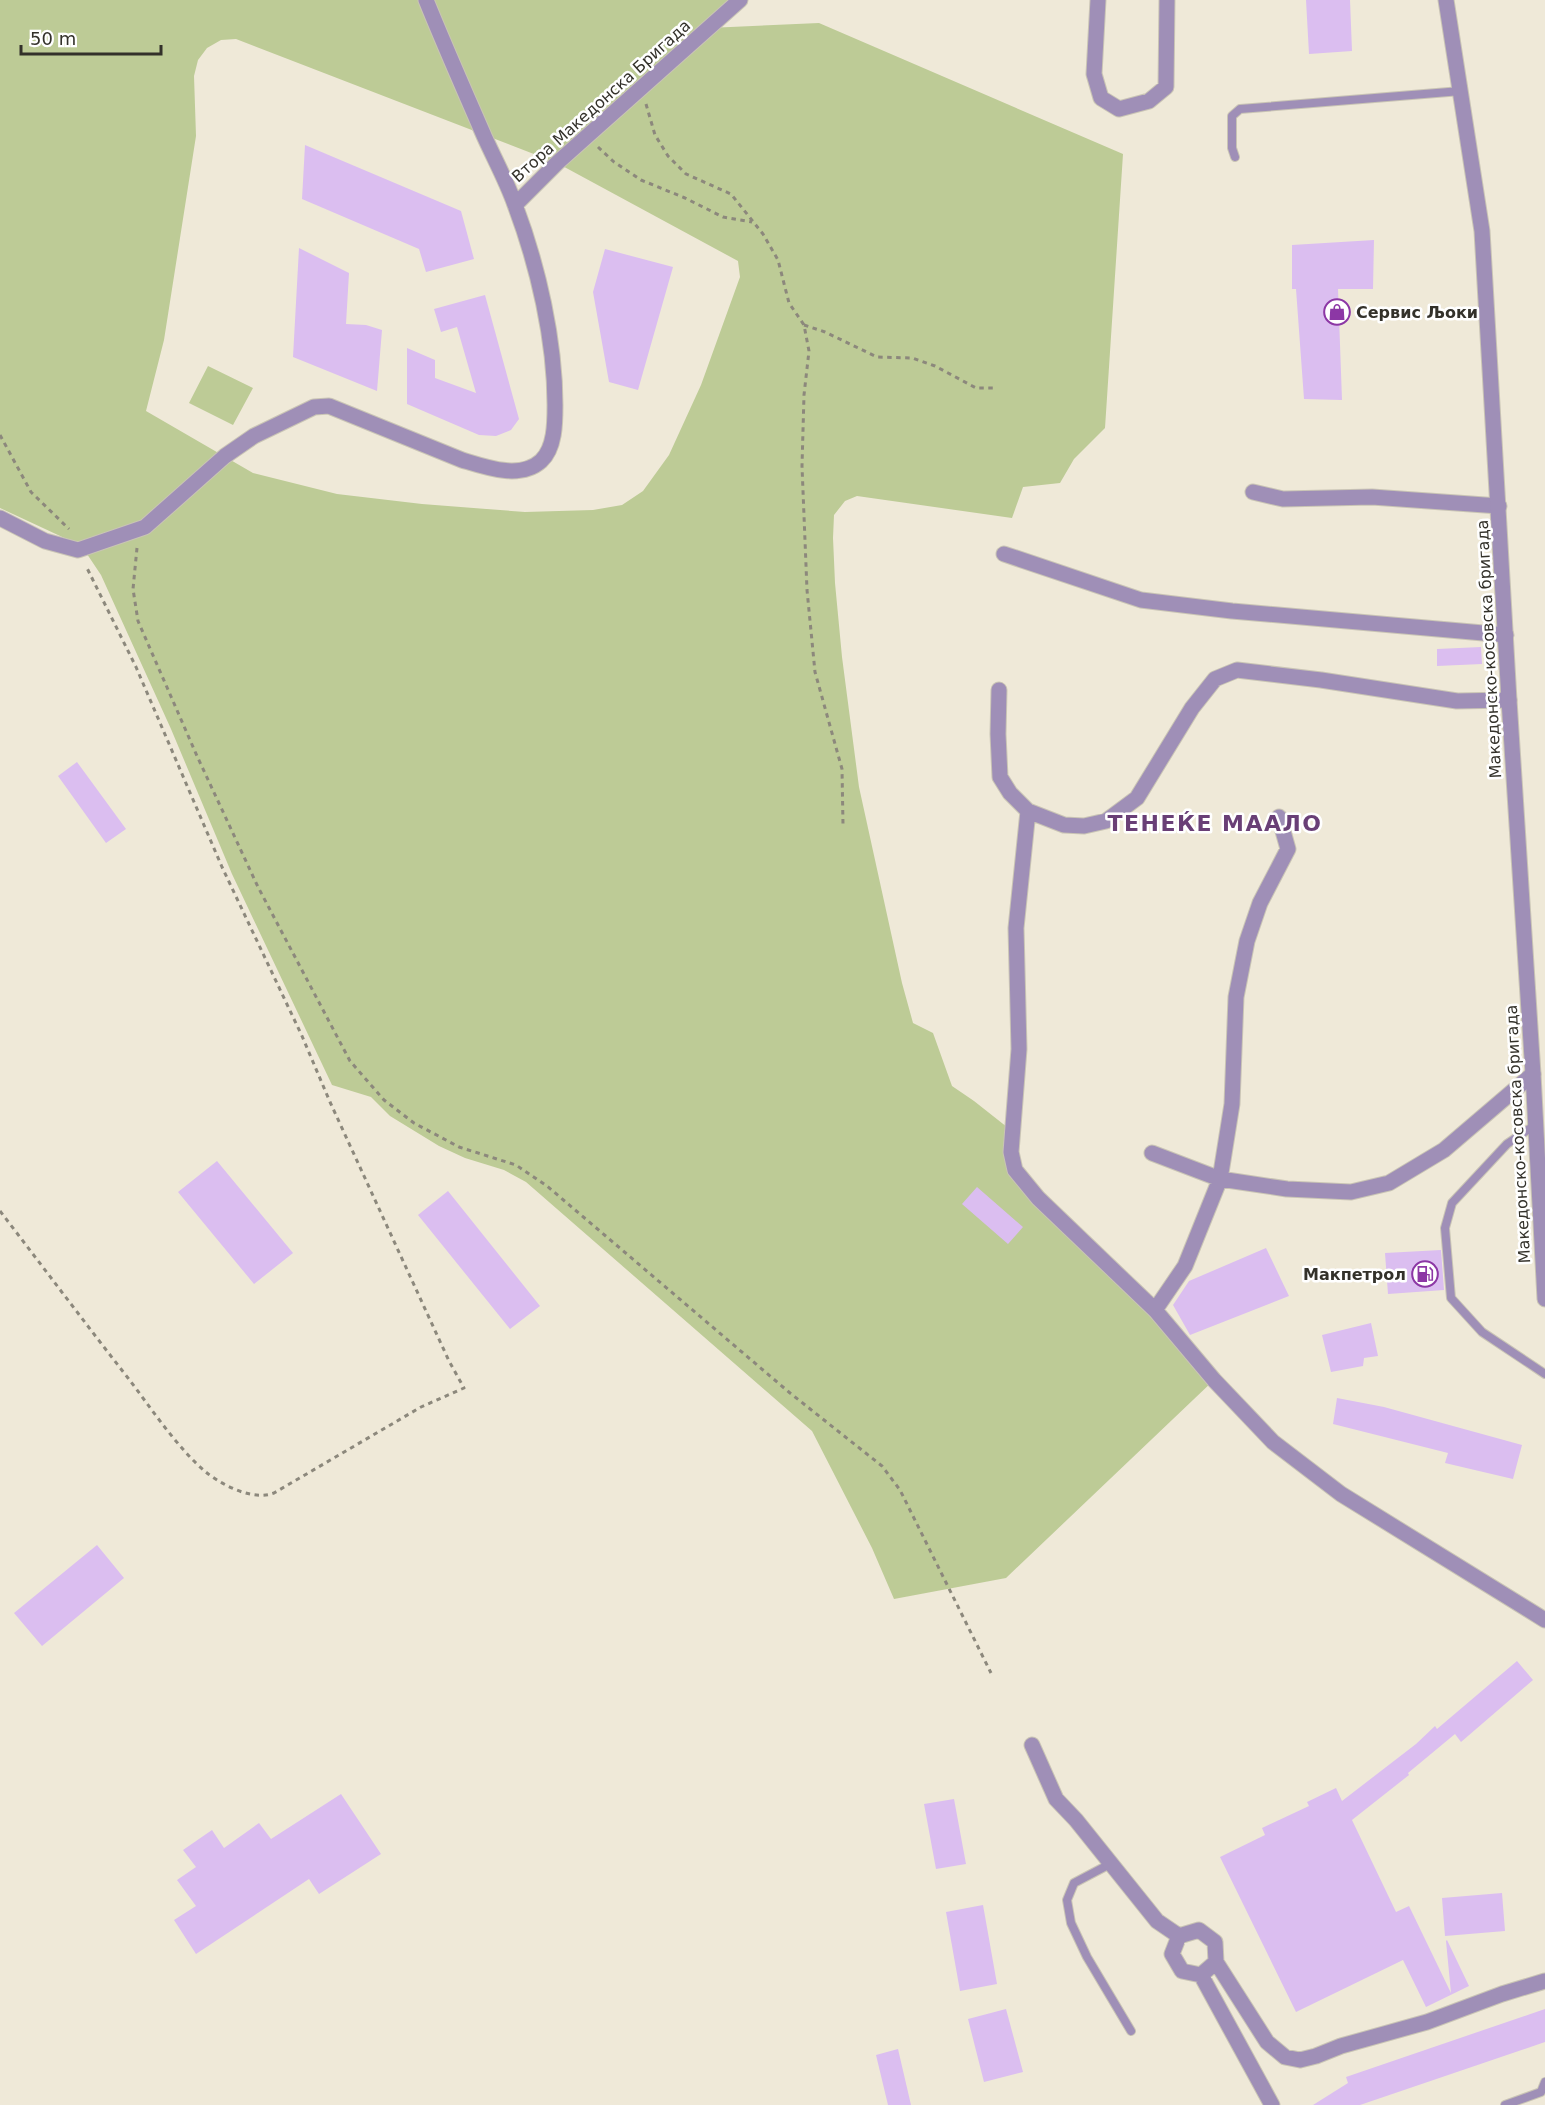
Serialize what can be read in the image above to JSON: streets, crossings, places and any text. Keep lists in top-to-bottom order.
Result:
{
  "streets": {
    "street": ["Втора Македонска Бригада", "Македонско-косовска бригада"]
  },
  "districts": ["ТЕНЕЌЕ МААЛО"],
  "places": {
    "shop": ["Сервис Љоки"],
    "fuel station": ["Макпетрол"]
  },
  "scale_bar": "50 m"
}
